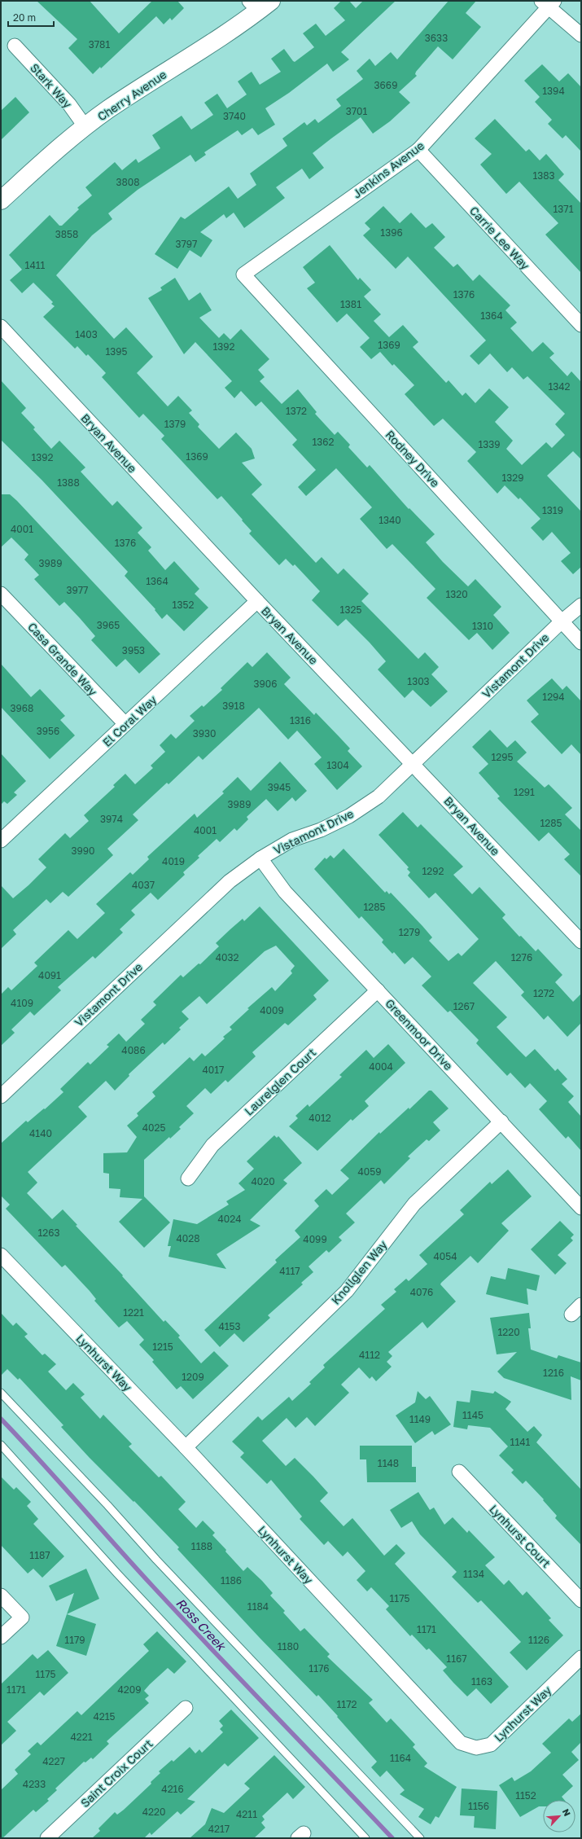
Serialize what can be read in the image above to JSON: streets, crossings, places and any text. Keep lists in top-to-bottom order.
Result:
{
  "streets": {
    "street": [
      "Stark Way",
      "Cherry Avenue",
      "Jenkins Avenue",
      "Carrie Lee Way",
      "Bryan Avenue",
      "Rodney Drive",
      "Casa Grande Way",
      "Vistamont Drive",
      "El Coral Way",
      "Greenmoor Drive",
      "Laurelglen Court",
      "Knollglen Way",
      "Lynhurst Way",
      "Lynhurst Court",
      "Saint Croix Court"
    ]
  },
  "crossings": [
    ["Stark Way", "Cherry Avenue"],
    ["Jenkins Avenue", "Carrie Lee Way"],
    ["Jenkins Avenue", "Rodney Drive"],
    ["Bryan Avenue", "Vistamont Drive"],
    ["Bryan Avenue", "El Coral Way"],
    ["Rodney Drive", "Vistamont Drive"],
    ["Casa Grande Way", "El Coral Way"],
    ["Vistamont Drive", "Greenmoor Drive"],
    ["Greenmoor Drive", "Laurelglen Court"],
    ["Greenmoor Drive", "Knollglen Way"],
    ["Knollglen Way", "Lynhurst Way"]
  ],
  "water": ["Ross Creek"],
  "house_numbers": [
    "3633",
    "3781",
    "3669",
    "1394",
    "3701",
    "3740",
    "1383",
    "3808",
    "1371",
    "1396",
    "3858",
    "3797",
    "1411",
    "1376",
    "1381",
    "1364",
    "1403",
    "1369",
    "1392",
    "1395",
    "1342",
    "1372",
    "1379",
    "1362",
    "1339",
    "1369",
    "1392",
    "1329",
    "1388",
    "1319",
    "1340",
    "4001",
    "1376",
    "3989",
    "1364",
    "3977",
    "1320",
    "1352",
    "1325",
    "3965",
    "1310",
    "3953",
    "1303",
    "3906",
    "1294",
    "3918",
    "3968",
    "1316",
    "3956",
    "3930",
    "1295",
    "1304",
    "3945",
    "1291",
    "3989",
    "3974",
    "1285",
    "4001",
    "3990",
    "4019",
    "1292",
    "4037",
    "1285",
    "1279",
    "4032",
    "1276",
    "4091",
    "1272",
    "4109",
    "1267",
    "4009",
    "4086",
    "4004",
    "4017",
    "4012",
    "4025",
    "4140",
    "4059",
    "4020",
    "4024",
    "1263",
    "4028",
    "4099",
    "4054",
    "4117",
    "4076",
    "1221",
    "4153",
    "1220",
    "1215",
    "4112",
    "1216",
    "1209",
    "1145",
    "1149",
    "1141",
    "1148",
    "1188",
    "1187",
    "1134",
    "1186",
    "1175",
    "1184",
    "1171",
    "1179",
    "1126",
    "1180",
    "1167",
    "1176",
    "1175",
    "1163",
    "1171",
    "4209",
    "1172",
    "4215",
    "4221",
    "1164",
    "4227",
    "4233",
    "4216",
    "1152",
    "1156",
    "4220",
    "4211",
    "4217"
  ],
  "scale_bar": "20 m",
  "north": "top right"
}
